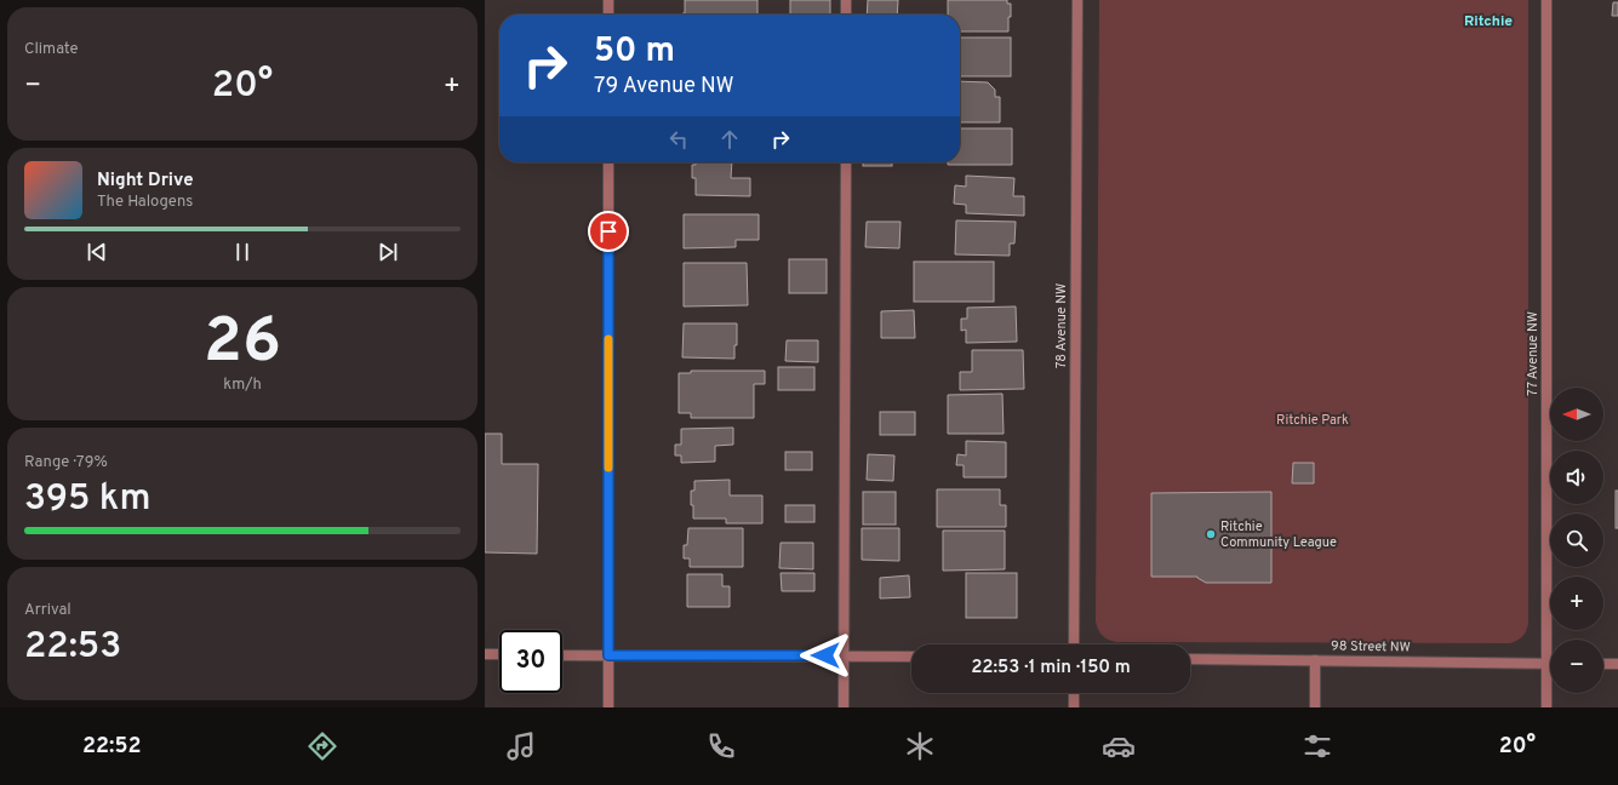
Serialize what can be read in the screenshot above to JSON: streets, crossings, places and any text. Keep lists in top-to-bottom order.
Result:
{
  "streets": {
    "street": ["78 Avenue NW", "77 Avenue NW", "98 Street NW"]
  },
  "crossings": [
    ["77 Avenue NW", "98 Street NW"]
  ],
  "districts": ["Ritchie"],
  "parks": ["Ritchie Park"],
  "places": ["Ritchie Community League"],
  "north": "left",
  "page": {
    "tile": [
      "Climate",
      ["26", "km/h"],
      ["Range · 79%", "395 km"],
      ["Arrival", "22:53"]
    ],
    "turn": ["50 m", "79 Avenue NW"],
    "heat": ["−", "20°", "+"],
    "song": ["Night Drive", "The Halogens"],
    "map_buttons": ["+", "−"],
    "limit": "30",
    "trip": "22:53 · 1 min · 150 m",
    "tabs": ["22:52", "20°"]
  }
}
